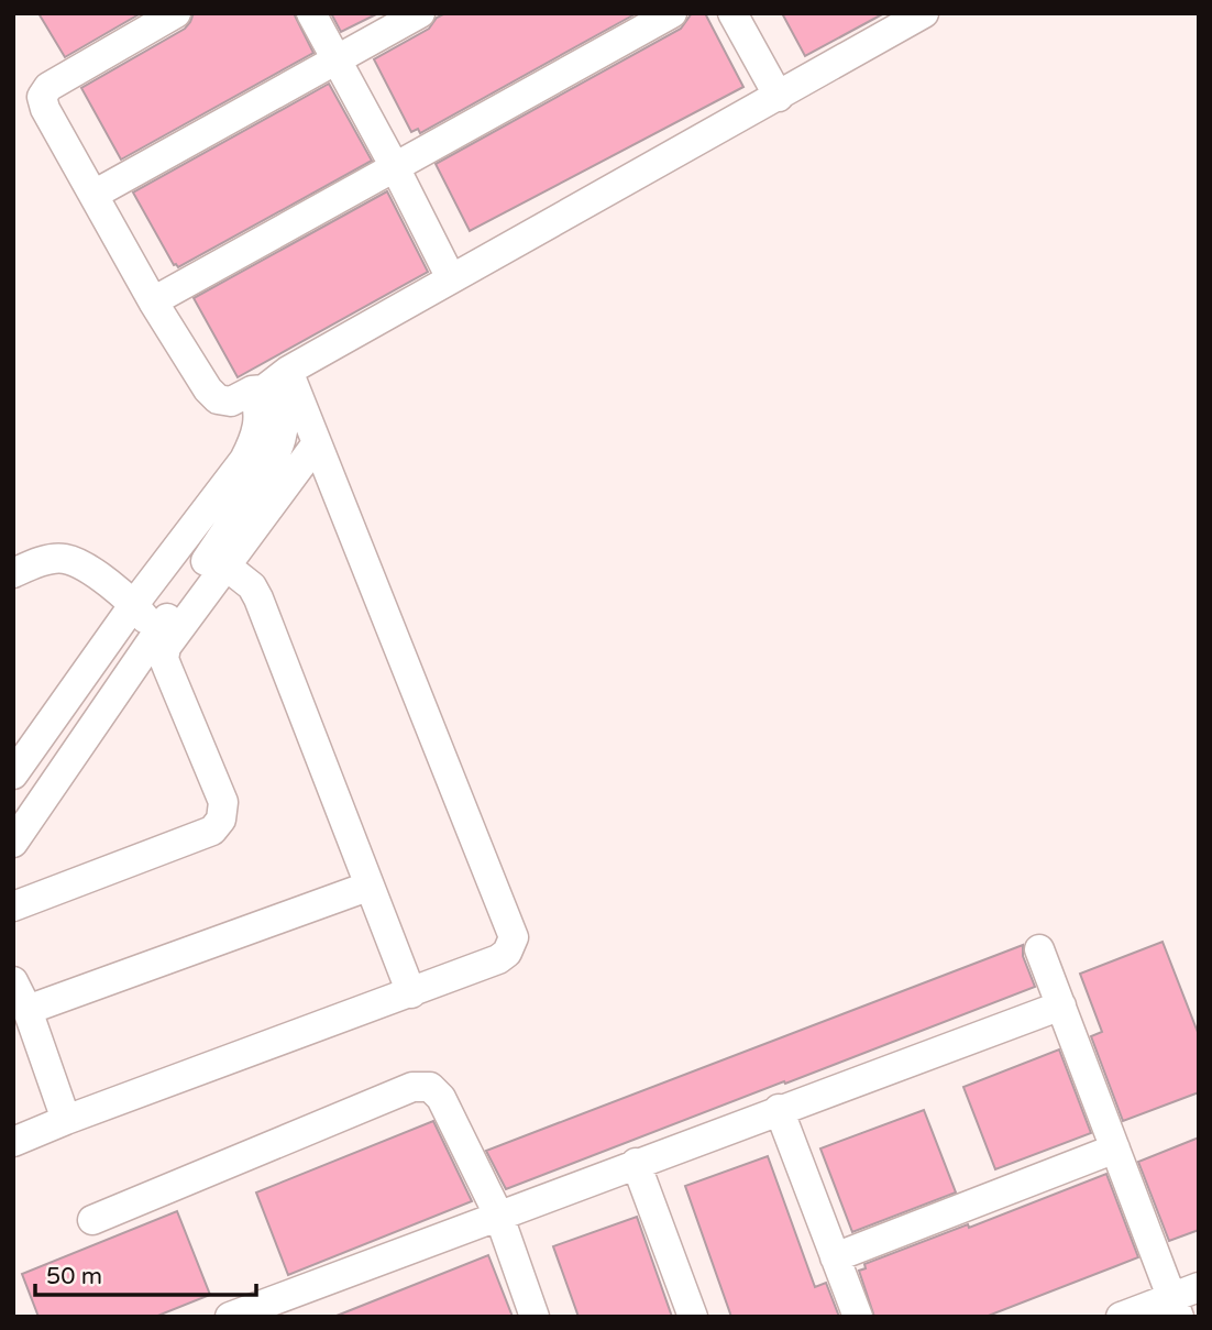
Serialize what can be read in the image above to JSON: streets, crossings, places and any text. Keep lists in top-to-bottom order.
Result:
{
  "scale_bar": "50 m"
}
